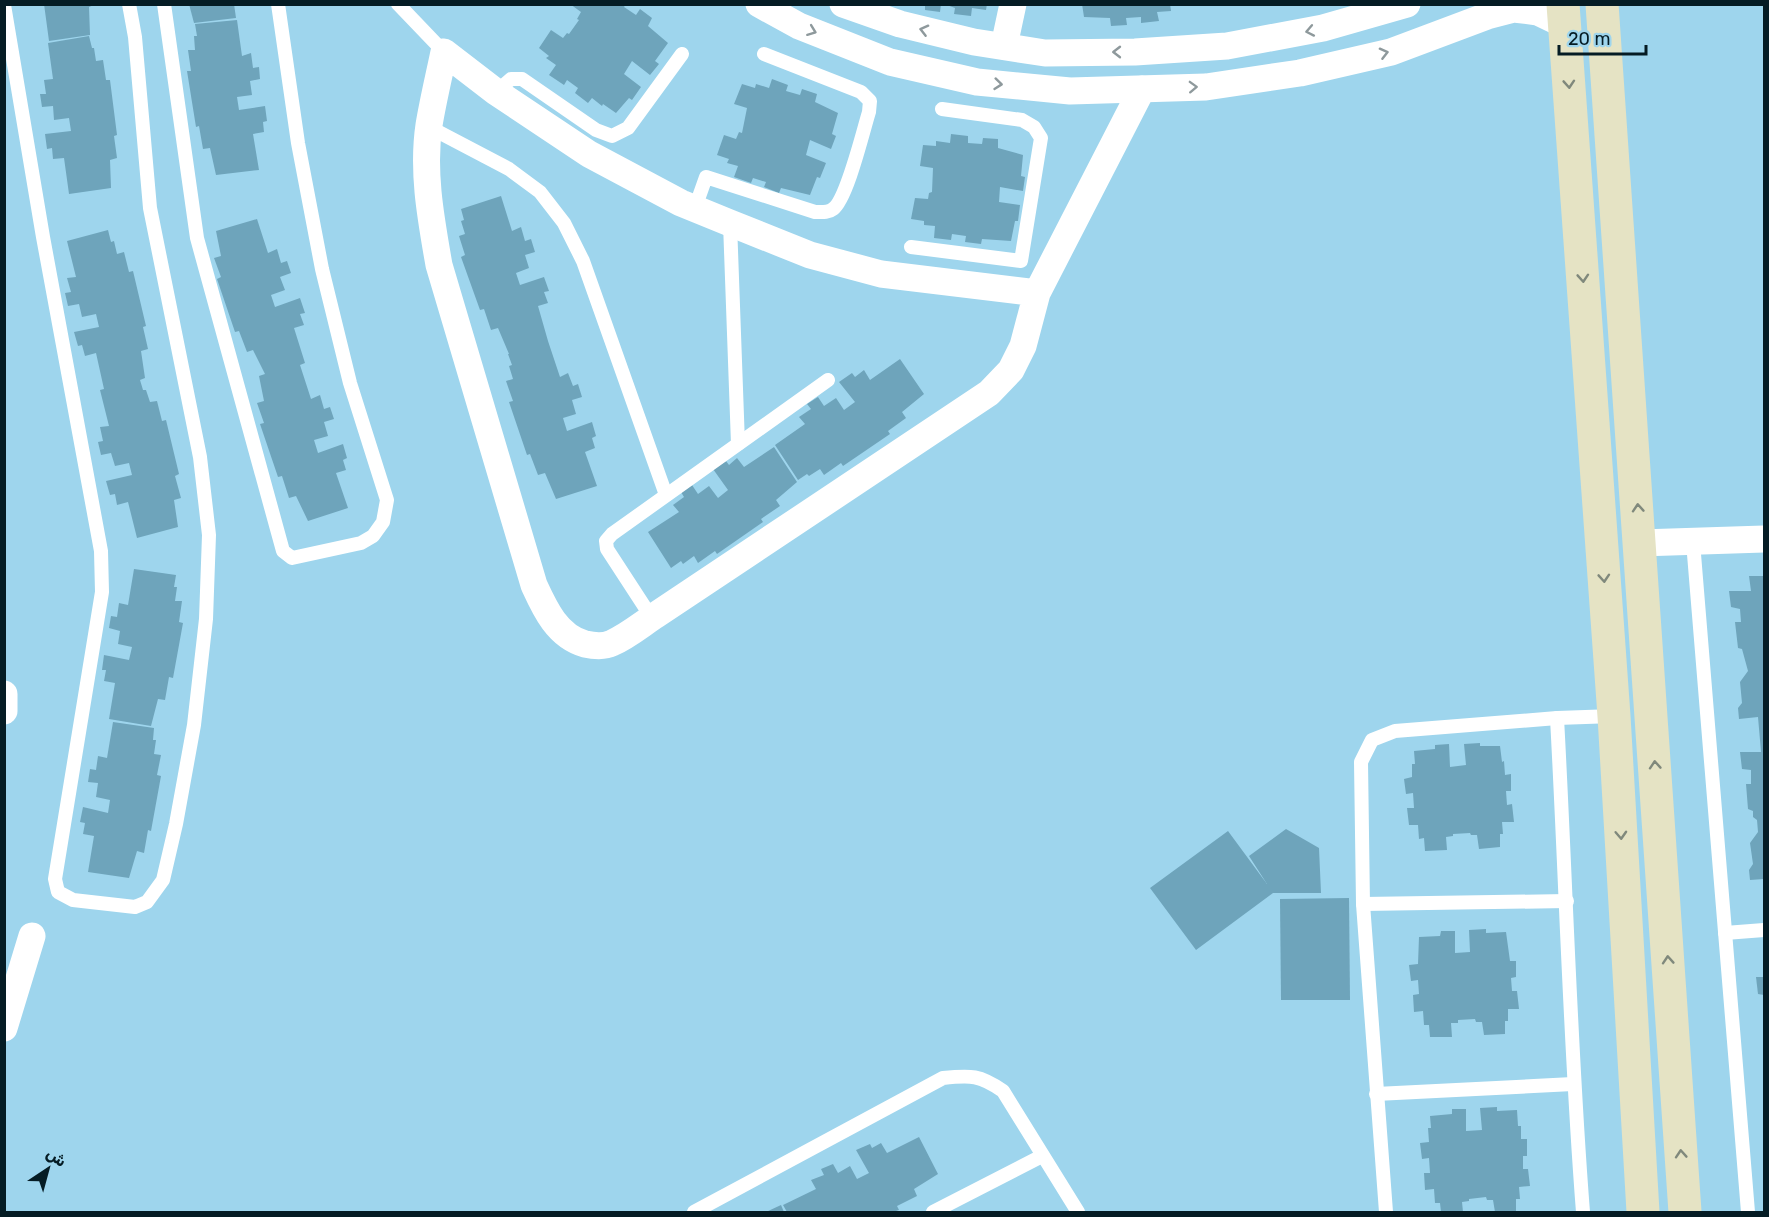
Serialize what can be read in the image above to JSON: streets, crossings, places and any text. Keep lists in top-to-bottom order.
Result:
{
  "scale_bar": "20 m",
  "north": "top right"
}
